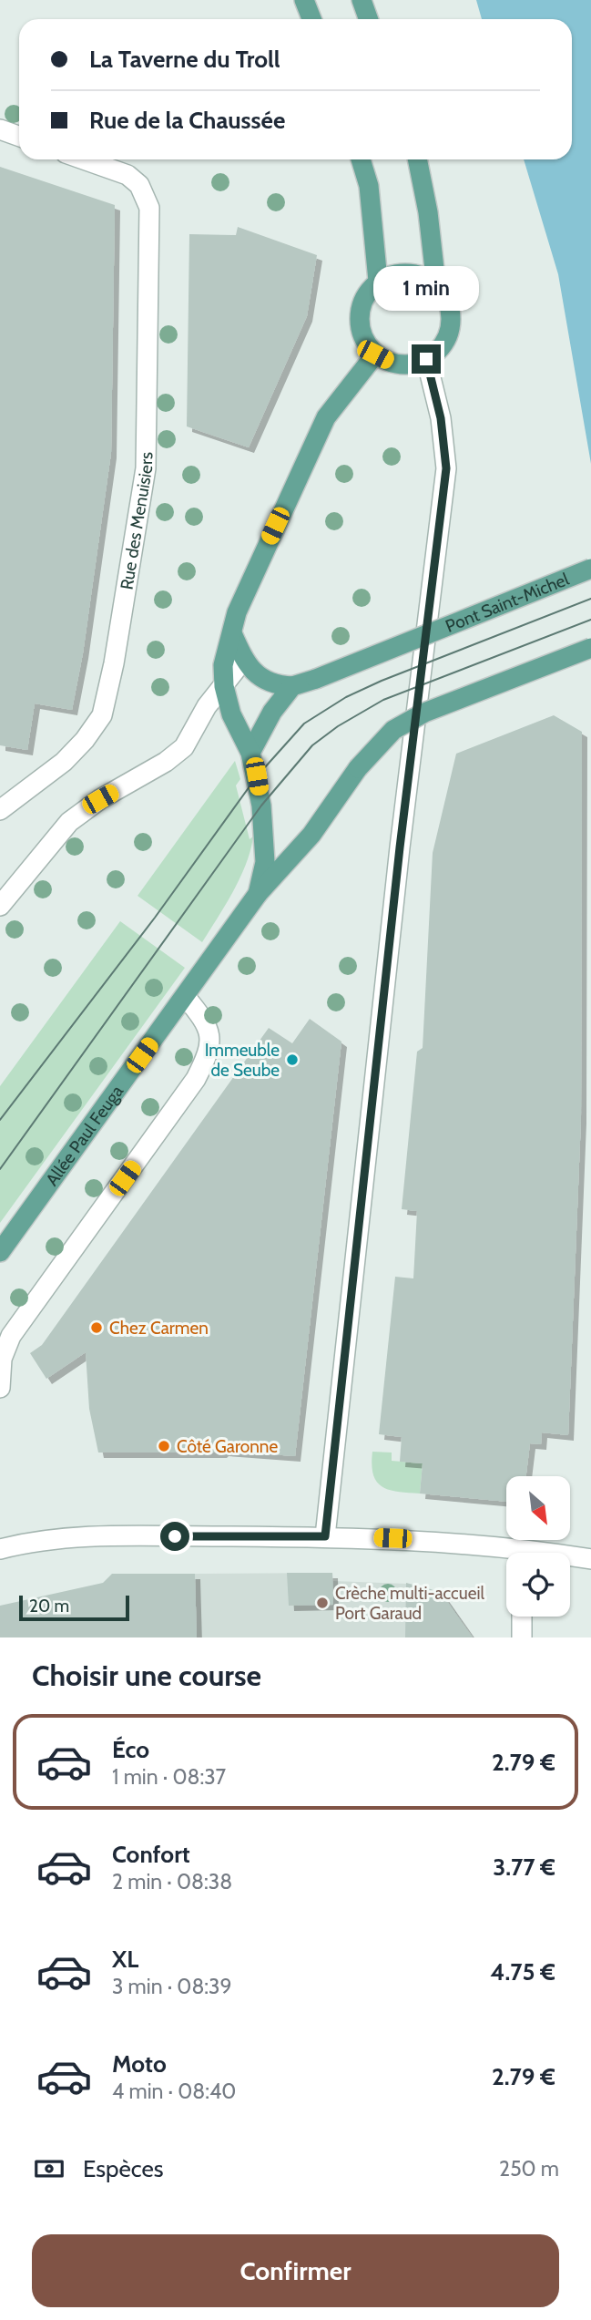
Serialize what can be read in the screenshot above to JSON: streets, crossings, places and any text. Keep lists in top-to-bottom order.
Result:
{
  "streets": {
    "main road": ["Pont Saint-Michel", "Allée Paul Feuga"],
    "street": ["Rue des Menuisiers"]
  },
  "places": [
    "Immeuble de Seube",
    "Chez Carmen",
    "Côté Garonne",
    "Crèche multi-accueil Port Garaud"
  ],
  "scale_bar": "20 m",
  "north": "bottom right",
  "page": {
    "banner": ["La Taverne du Troll", "Rue de la Chaussée"],
    "bubble": "1 min",
    "scale": "20 m",
    "heading": "Choisir une course",
    "list": [
      {
        "name": "Éco",
        "note": "1 min · 08:37",
        "value": "2.79 €"
      },
      {
        "name": "Confort",
        "note": "2 min · 08:38",
        "value": "3.77 €"
      },
      {
        "name": "XL",
        "note": "3 min · 08:39",
        "value": "4.75 €"
      },
      {
        "name": "Moto",
        "note": "4 min · 08:40",
        "value": "2.79 €"
      }
    ],
    "pay": ["Espèces", "250 m"],
    "buttons": "Confirmer"
  }
}
